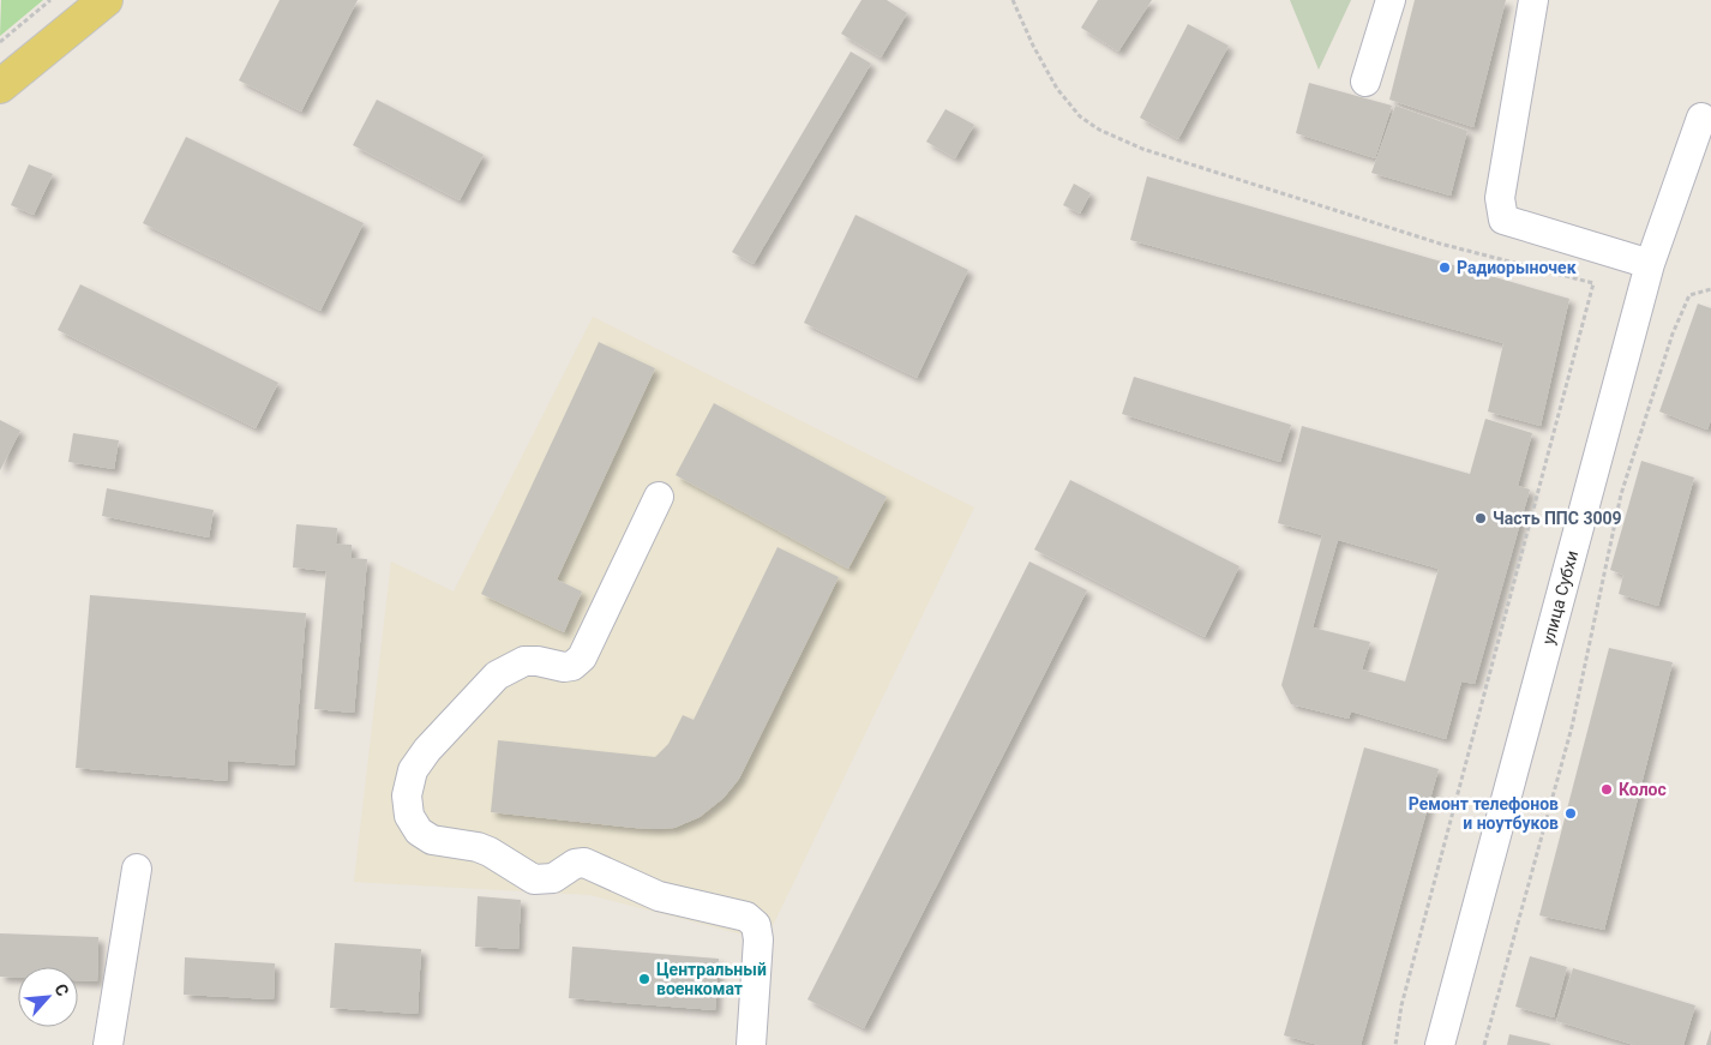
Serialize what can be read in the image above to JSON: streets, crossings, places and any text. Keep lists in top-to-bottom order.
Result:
{
  "streets": {
    "street": ["улица Субхи"]
  },
  "places": [
    "Радиорыночек",
    "Часть ППС 3009",
    "Колос",
    "Ремонт телефонов и ноутбуков",
    "Центральный военкомат"
  ],
  "north": "top right"
}
